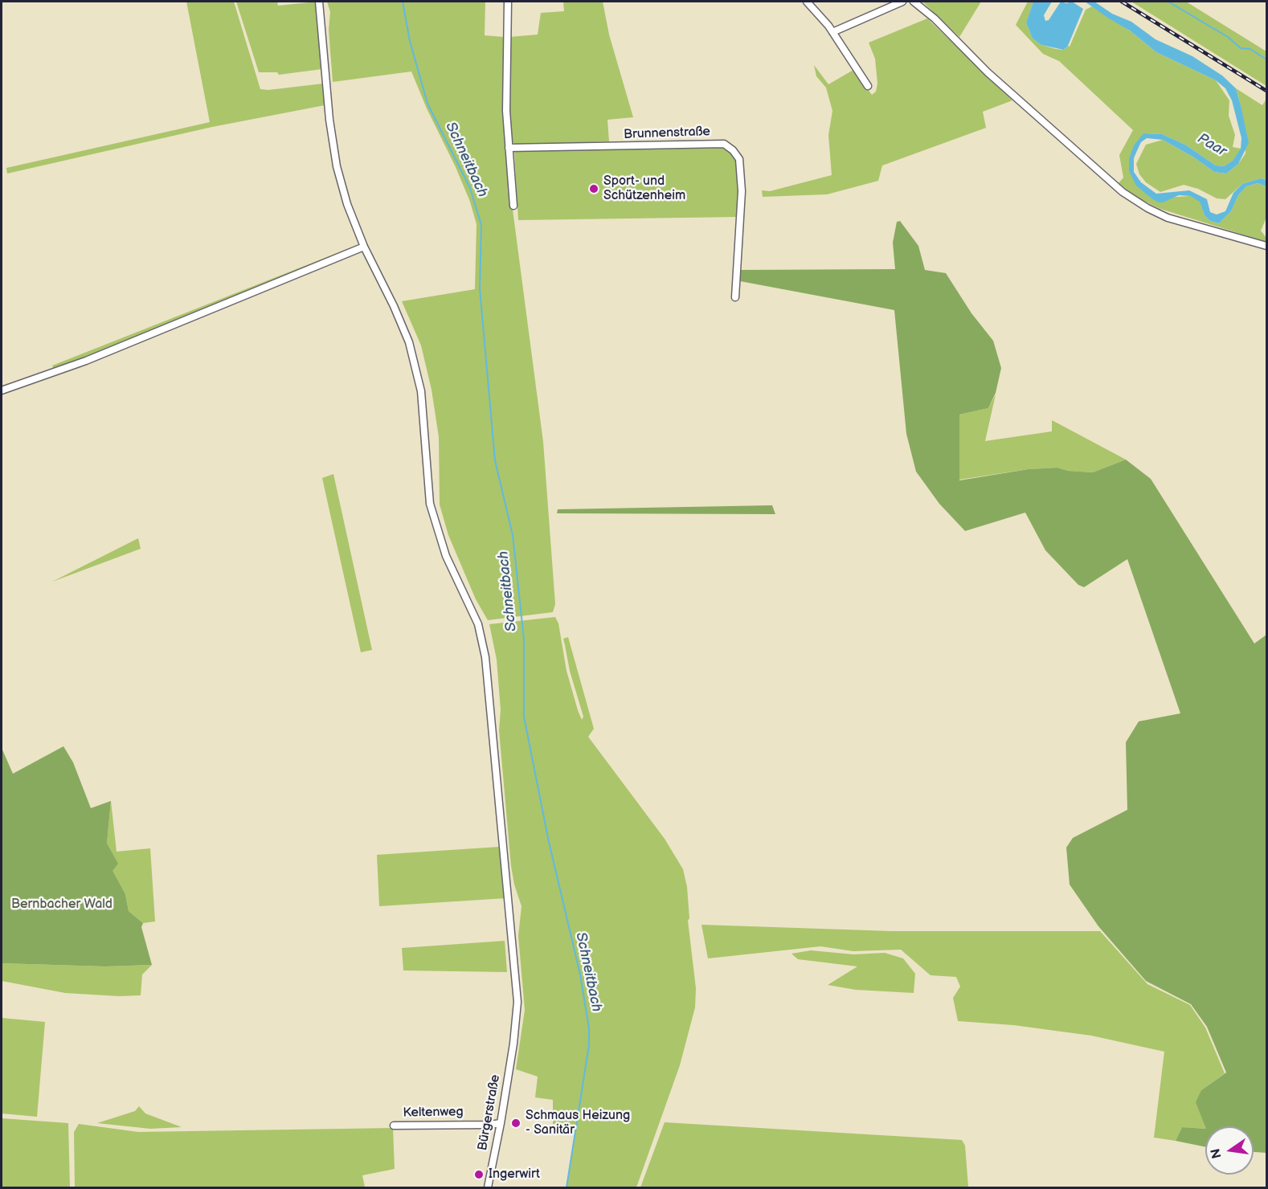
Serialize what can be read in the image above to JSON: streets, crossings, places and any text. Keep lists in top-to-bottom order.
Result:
{
  "streets": {
    "street": ["Brunnenstraße", "Keltenweg", "Bürgerstraße"]
  },
  "crossings": [
    ["Keltenweg", "Bürgerstraße"]
  ],
  "water": ["Paar", "Schneitbach"],
  "parks": ["Bernbacher Wald"],
  "places": ["Sport- und Schützenheim", "Schmaus Heizung - Sanitär", "Ingerwirt"],
  "north": "left"
}
